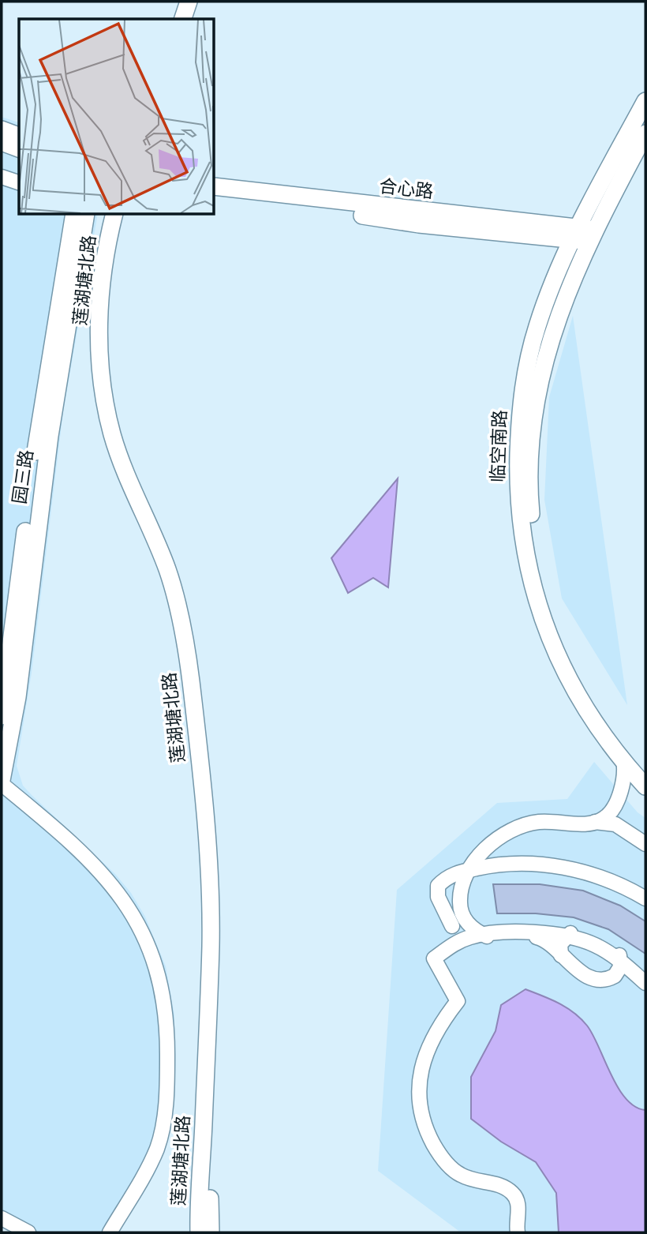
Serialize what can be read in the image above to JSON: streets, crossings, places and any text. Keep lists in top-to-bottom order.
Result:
{
  "streets": {
    "main road": [
      "合心路",
      "莲湖塘北路",
      "临空南路",
      "园三路"
    ]
  },
  "crossings": [
    ["合心路", "临空南路"]
  ]
}
